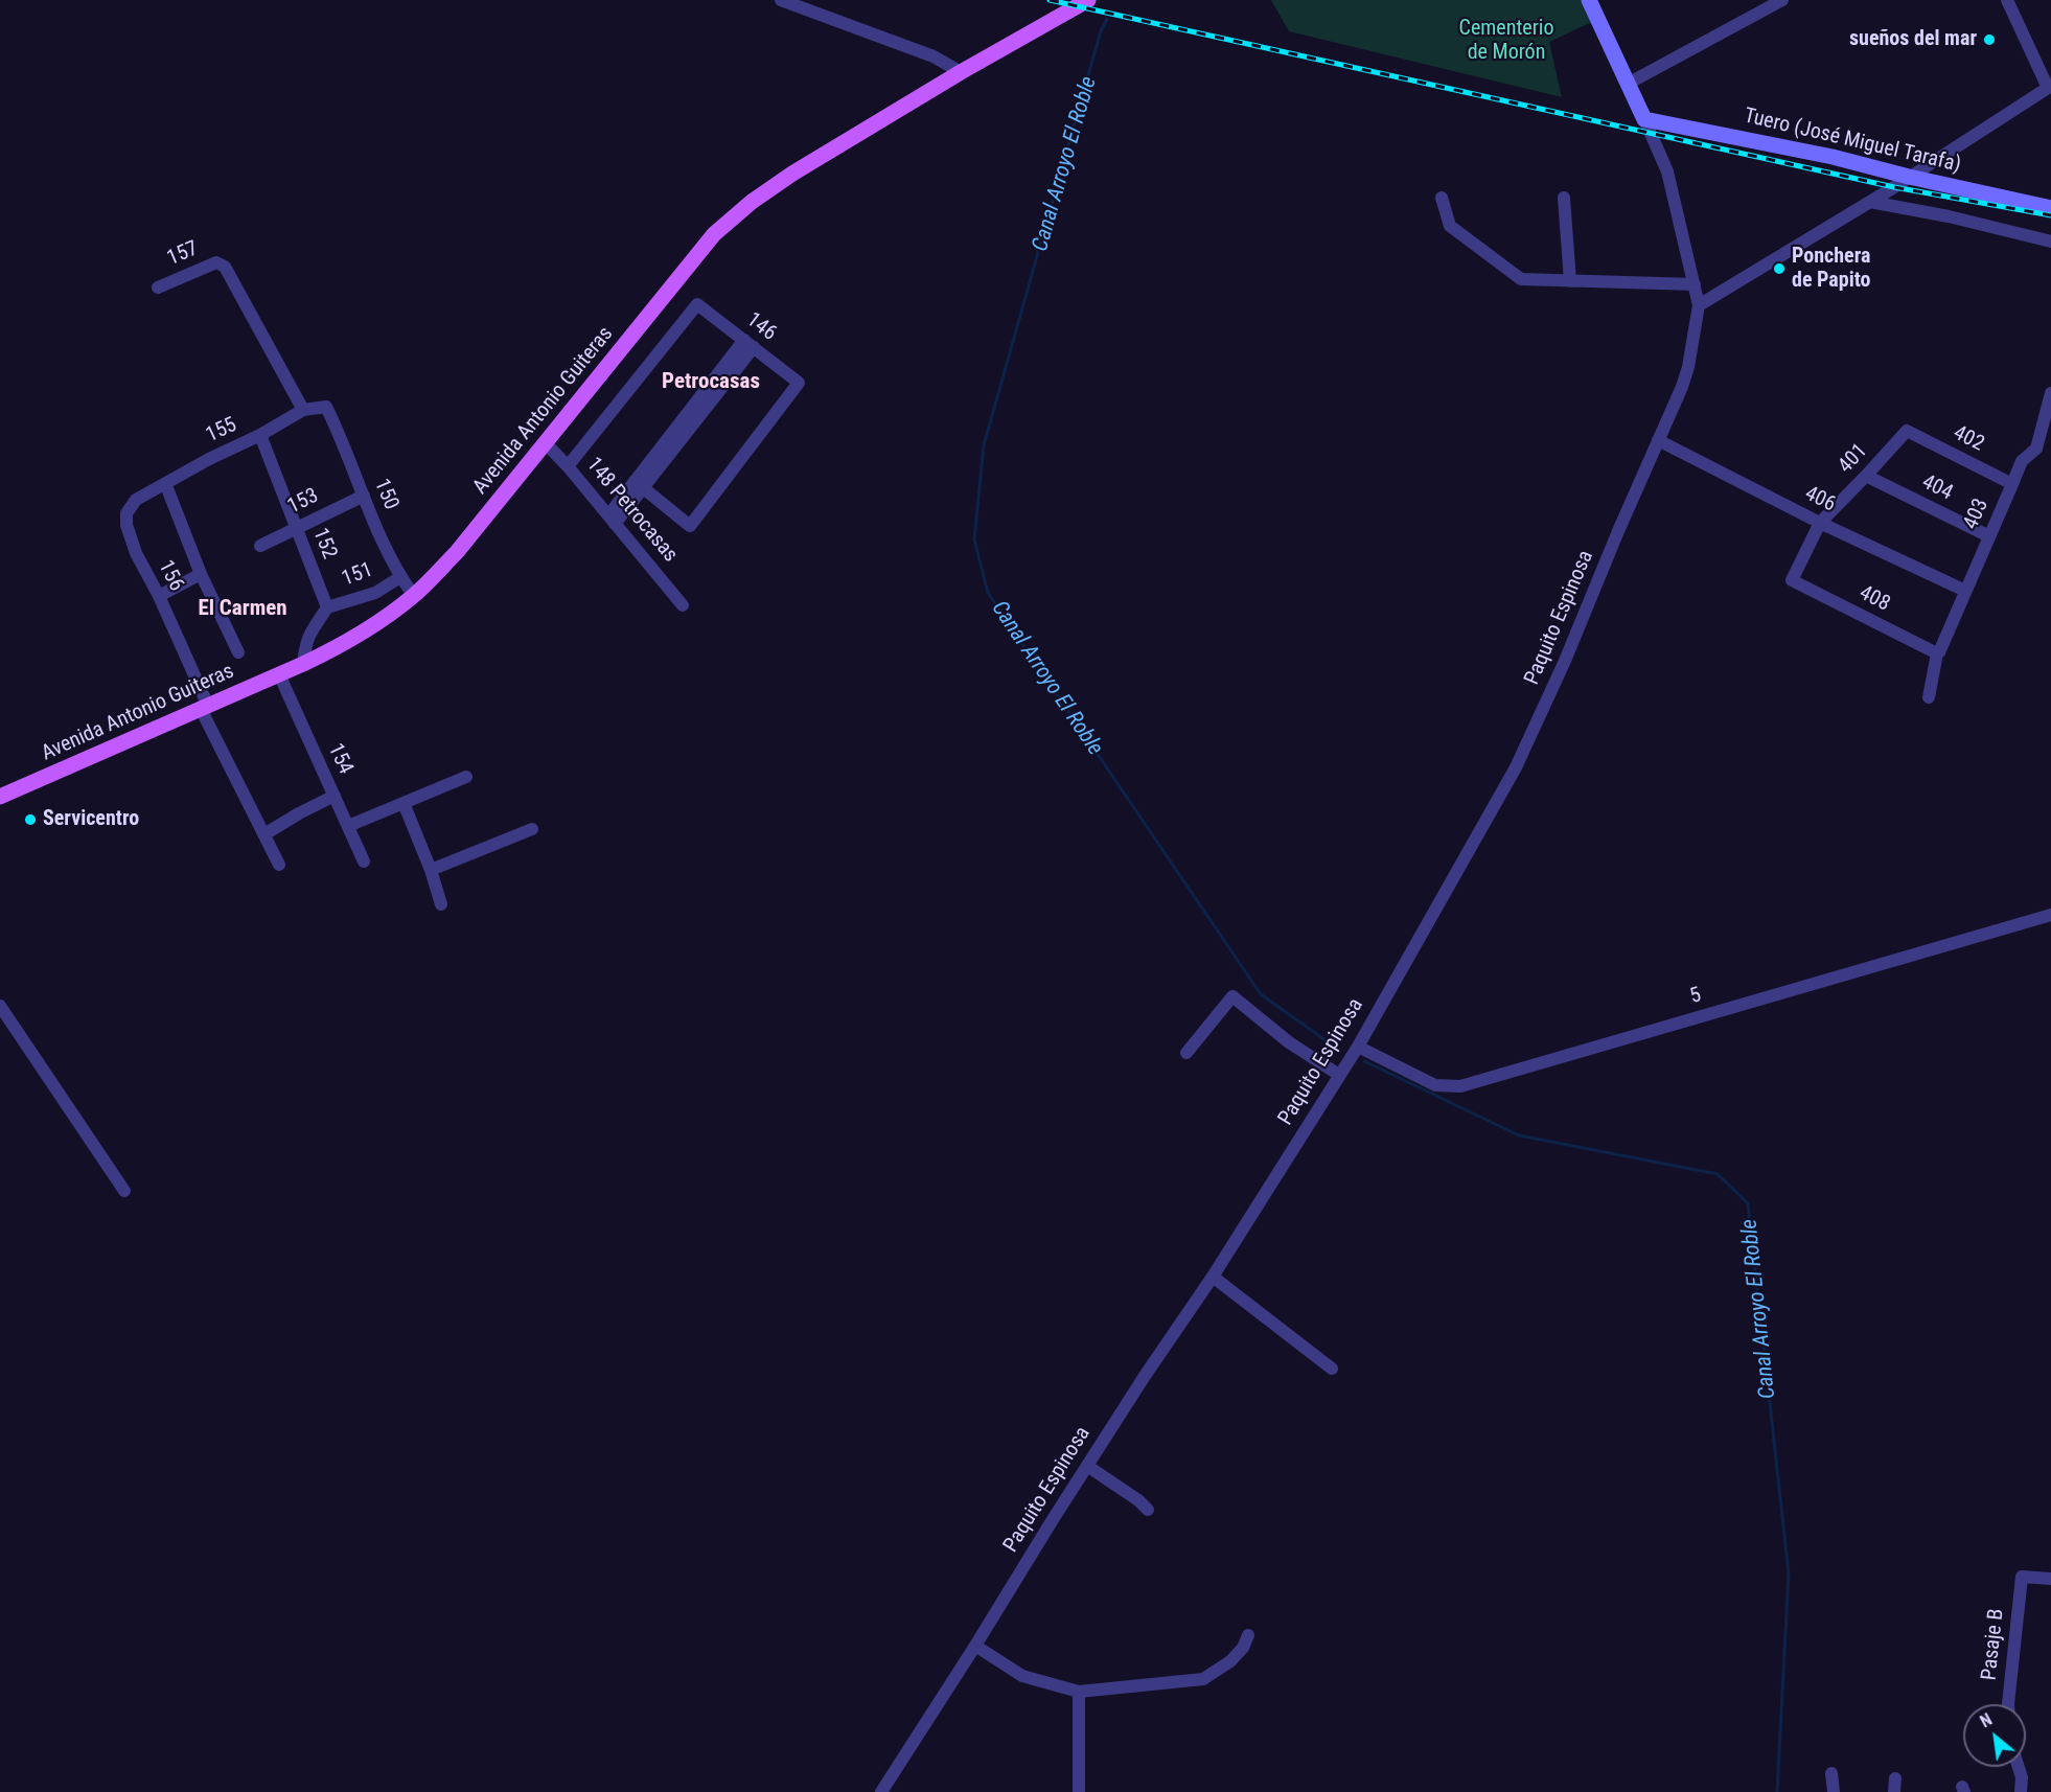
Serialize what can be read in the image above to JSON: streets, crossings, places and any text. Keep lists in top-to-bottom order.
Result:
{
  "streets": {
    "main road": ["Tuero (José Miguel Tarafa)", "Avenida Antonio Guiteras"],
    "street": [
      "157",
      "146",
      "155",
      "402",
      "401",
      "404",
      "150",
      "406",
      "153",
      "148 Petrocasas",
      "403",
      "152",
      "151",
      "156",
      "408",
      "Paquito Espinosa",
      "154",
      "5",
      "Pasaje B"
    ]
  },
  "crossings": [
    ["157", "155"],
    ["146", "148 Petrocasas"],
    ["Avenida Antonio Guiteras", "150"],
    ["Avenida Antonio Guiteras", "148 Petrocasas"],
    ["Avenida Antonio Guiteras", "156"],
    ["Avenida Antonio Guiteras", "154"],
    ["155", "150"],
    ["155", "152"],
    ["155", "156"],
    ["402", "401"],
    ["402", "403"],
    ["401", "404"],
    ["401", "406"],
    ["401", "408"],
    ["404", "403"],
    ["150", "153"],
    ["150", "151"],
    ["406", "403"],
    ["406", "Paquito Espinosa"],
    ["153", "152"],
    ["403", "408"],
    ["152", "151"],
    ["Paquito Espinosa", "5"]
  ],
  "districts": ["Petrocasas", "El Carmen"],
  "water": ["Canal Arroyo El Roble"],
  "parks": ["Cementerio de Morón"],
  "places": ["sueños del mar", "Ponchera de Papito", "Servicentro"],
  "north": "top left"
}
